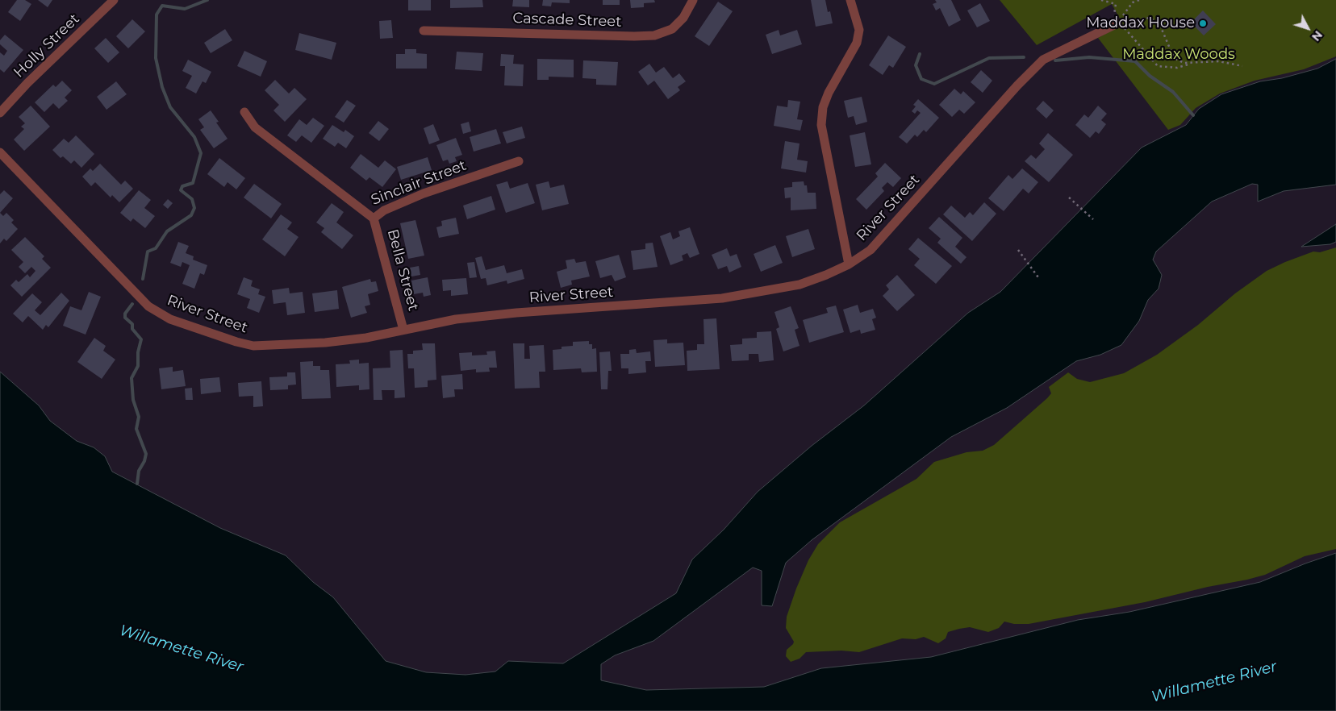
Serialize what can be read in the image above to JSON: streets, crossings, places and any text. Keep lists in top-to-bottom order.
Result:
{
  "streets": {
    "street": [
      "Cascade Street",
      "Holly Street",
      "Sinclair Street",
      "River Street",
      "Bella Street"
    ]
  },
  "crossings": [
    ["Sinclair Street", "Bella Street"],
    ["River Street", "Bella Street"]
  ],
  "water": ["Willamette River"],
  "parks": ["Maddax Woods"],
  "places": ["Maddax House"],
  "north": "bottom right"
}
